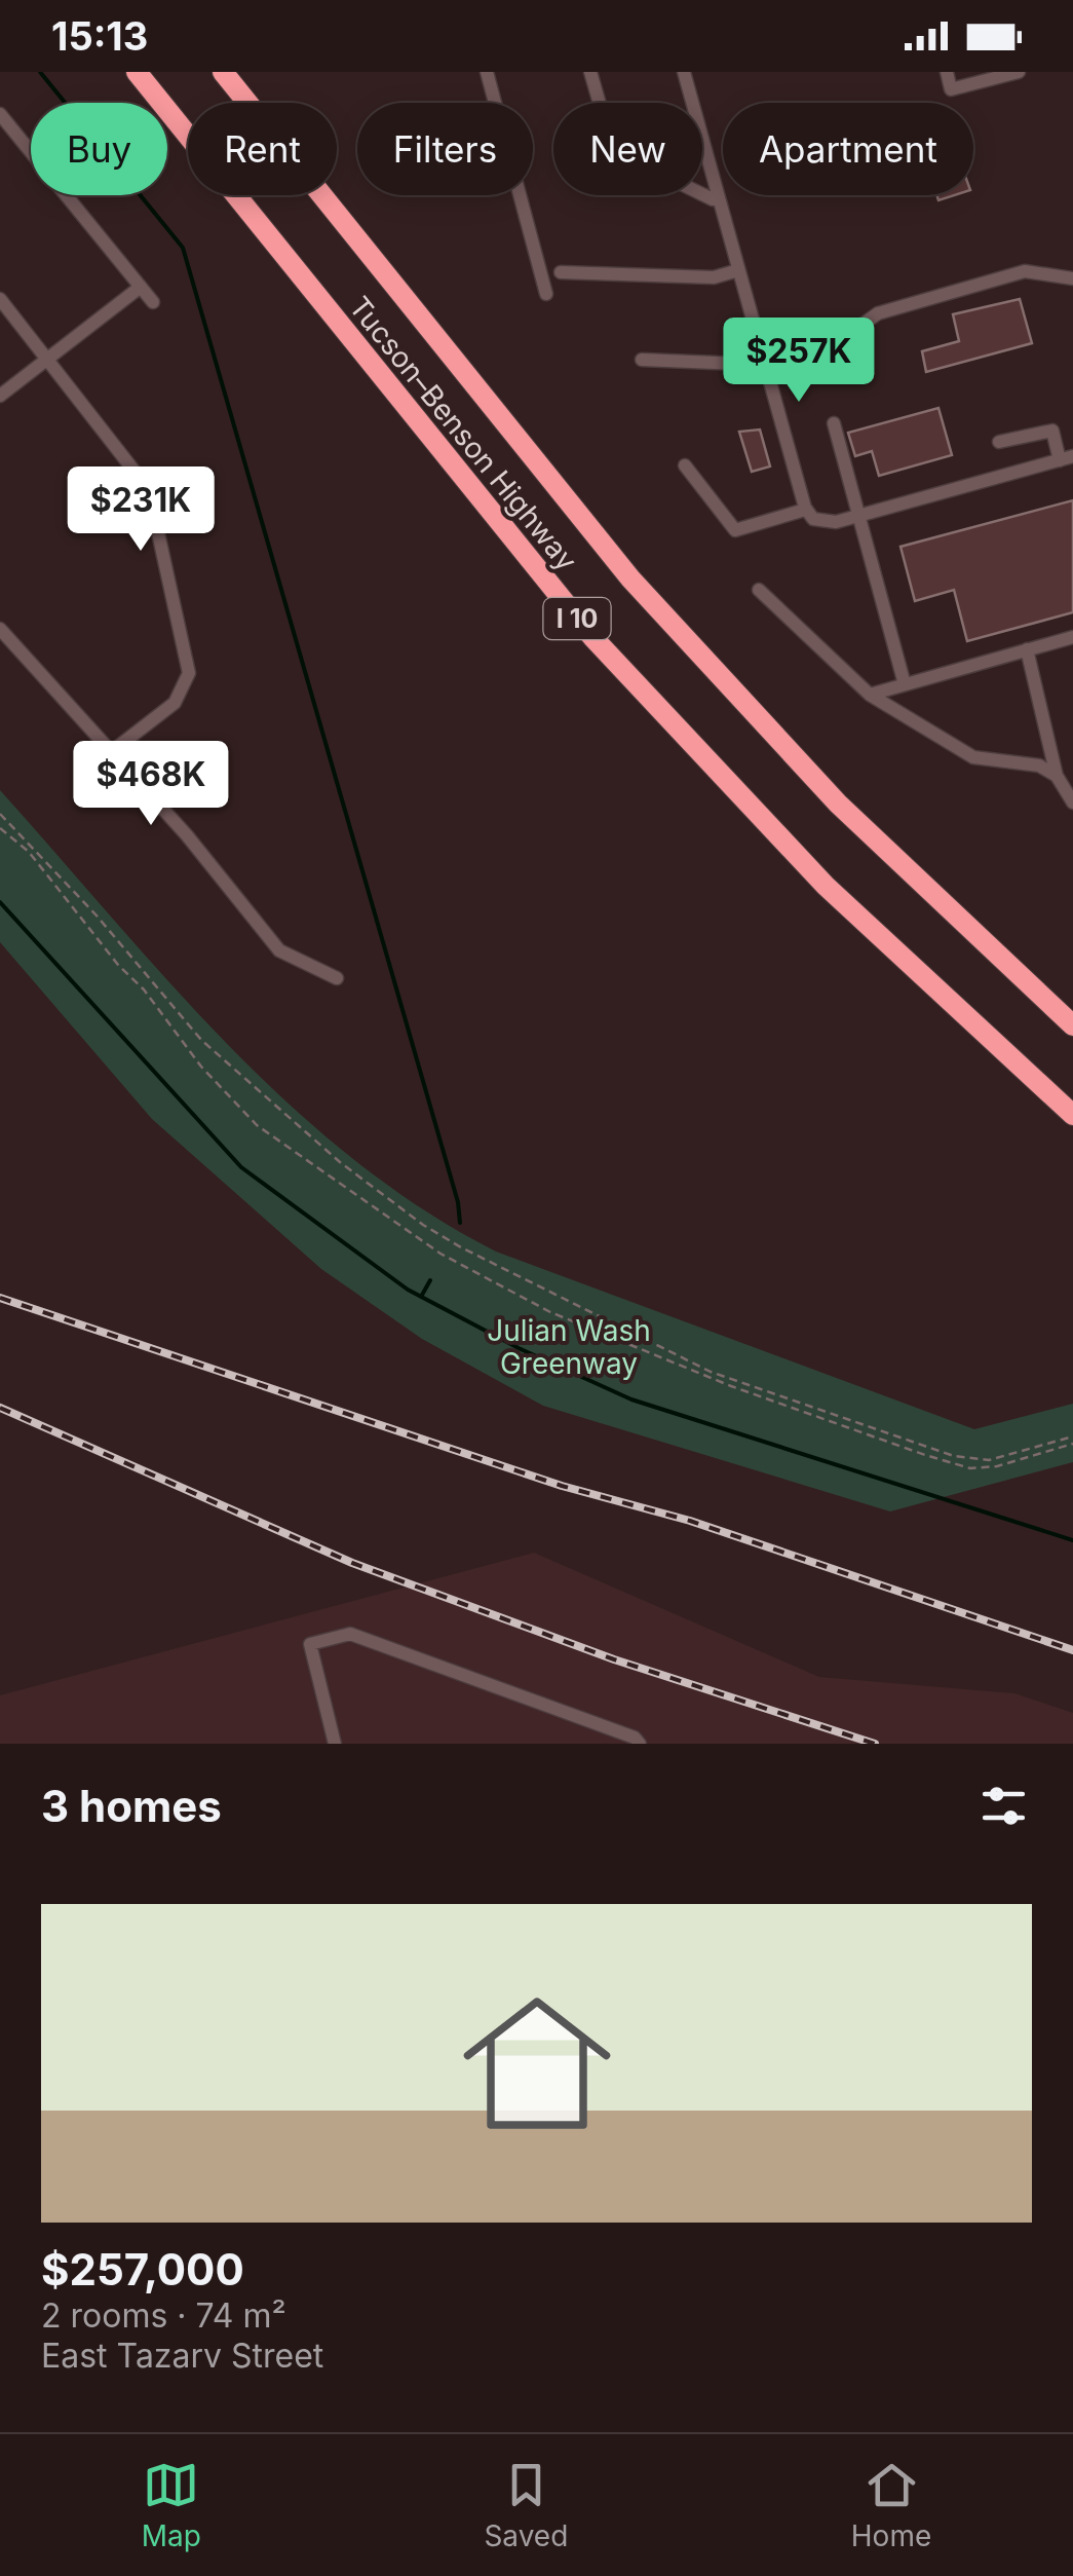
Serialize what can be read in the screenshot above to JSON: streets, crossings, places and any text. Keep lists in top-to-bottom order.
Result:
{
  "streets": {
    "highway": ["Tucson–Benson Highway", "I 10"]
  },
  "parks": ["Julian Wash Greenway"],
  "page": {
    "status": "15:13",
    "chip": [
      "Buy",
      "Rent",
      "Filters",
      "New",
      "Apartment"
    ],
    "price": ["$257K", "$231K", "$468K"],
    "heading": "3 homes",
    "list": [
      {
        "name": "$257,000",
        "note": "2 rooms · 74 m² · East Tazarv Street"
      }
    ],
    "tabs": ["Map", "Saved", "Home"]
  }
}
